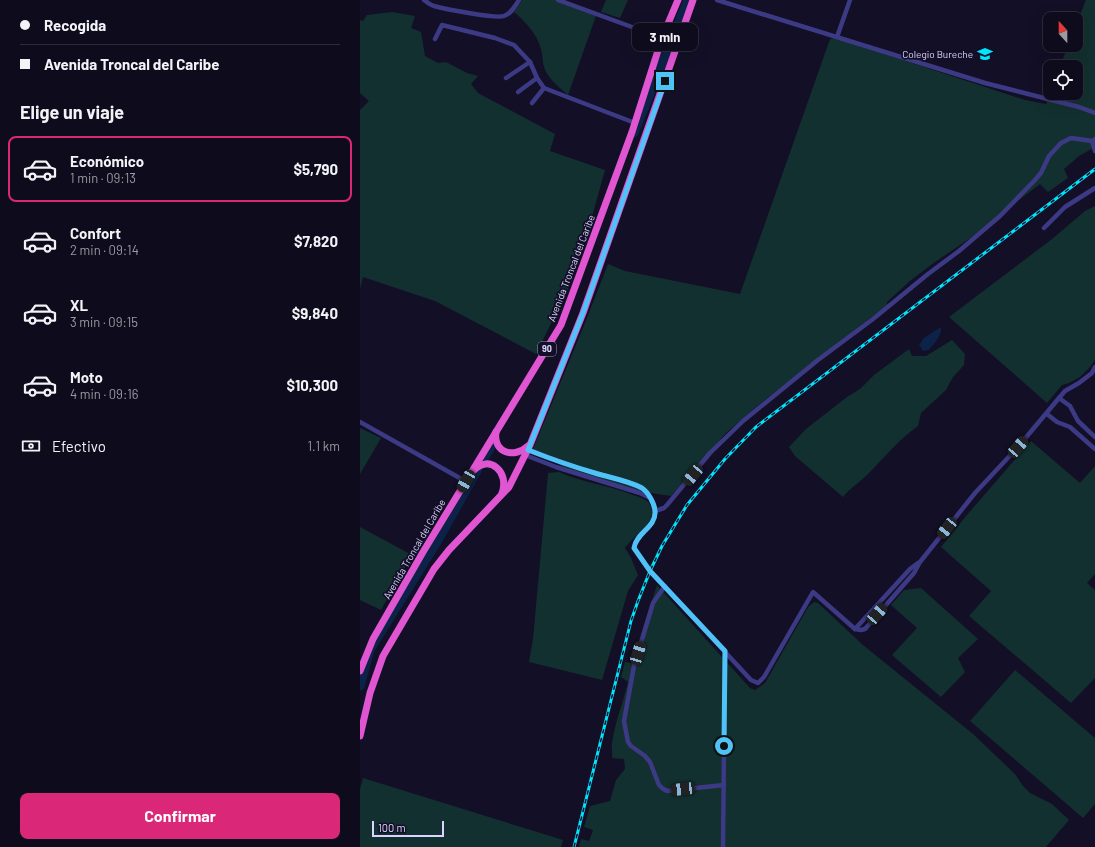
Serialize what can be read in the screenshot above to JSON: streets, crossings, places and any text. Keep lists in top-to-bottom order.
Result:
{
  "streets": {
    "highway": ["Avenida Troncal del Caribe", "90"]
  },
  "places": {
    "school or university": ["Colegio Bureche"]
  },
  "scale_bar": "100 m",
  "north": "top",
  "page": {
    "banner": ["Recogida", "Avenida Troncal del Caribe"],
    "bubble": "3 min",
    "heading": "Elige un viaje",
    "list": [
      {
        "name": "Económico",
        "note": "1 min · 09:13",
        "value": "$5,790"
      },
      {
        "name": "Confort",
        "note": "2 min · 09:14",
        "value": "$7,820"
      },
      {
        "name": "XL",
        "note": "3 min · 09:15",
        "value": "$9,840"
      },
      {
        "name": "Moto",
        "note": "4 min · 09:16",
        "value": "$10,300"
      }
    ],
    "pay": ["Efectivo", "1.1 km"],
    "buttons": "Confirmar",
    "scale": "100 m"
  }
}
